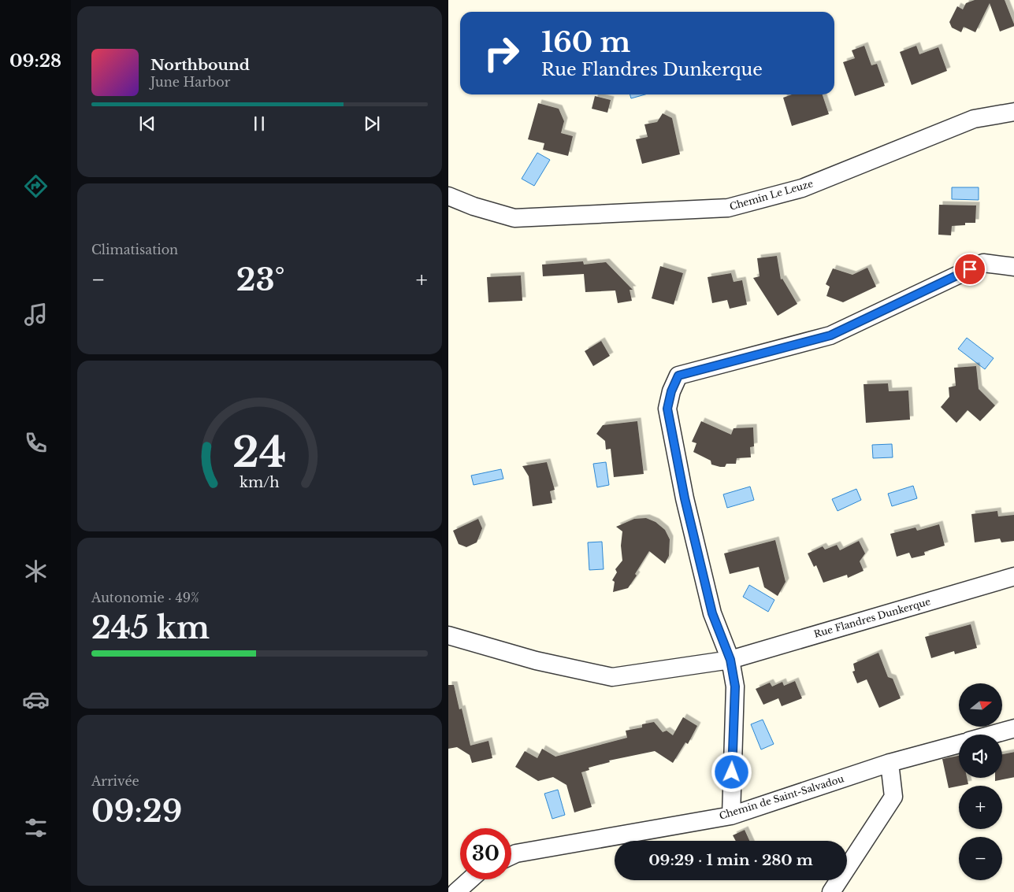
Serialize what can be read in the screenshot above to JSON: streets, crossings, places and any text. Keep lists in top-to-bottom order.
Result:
{
  "streets": {
    "street": ["Chemin Le Leuze", "Rue Flandres Dunkerque", "Chemin de Saint-Salvadou"]
  },
  "north": "right",
  "page": {
    "tabs": "09:28",
    "turn": ["160 m", "Rue Flandres Dunkerque"],
    "song": ["Northbound", "June Harbor"],
    "tile": [
      "Climatisation",
      ["Autonomie · 49%", "245 km"],
      ["Arrivée", "09:29"]
    ],
    "heat": ["−", "23°", "+"],
    "map_buttons": ["+", "−"],
    "limit": "30",
    "trip": "09:29 · 1 min · 280 m",
    "gauge": ["24", "km/h"]
  }
}
